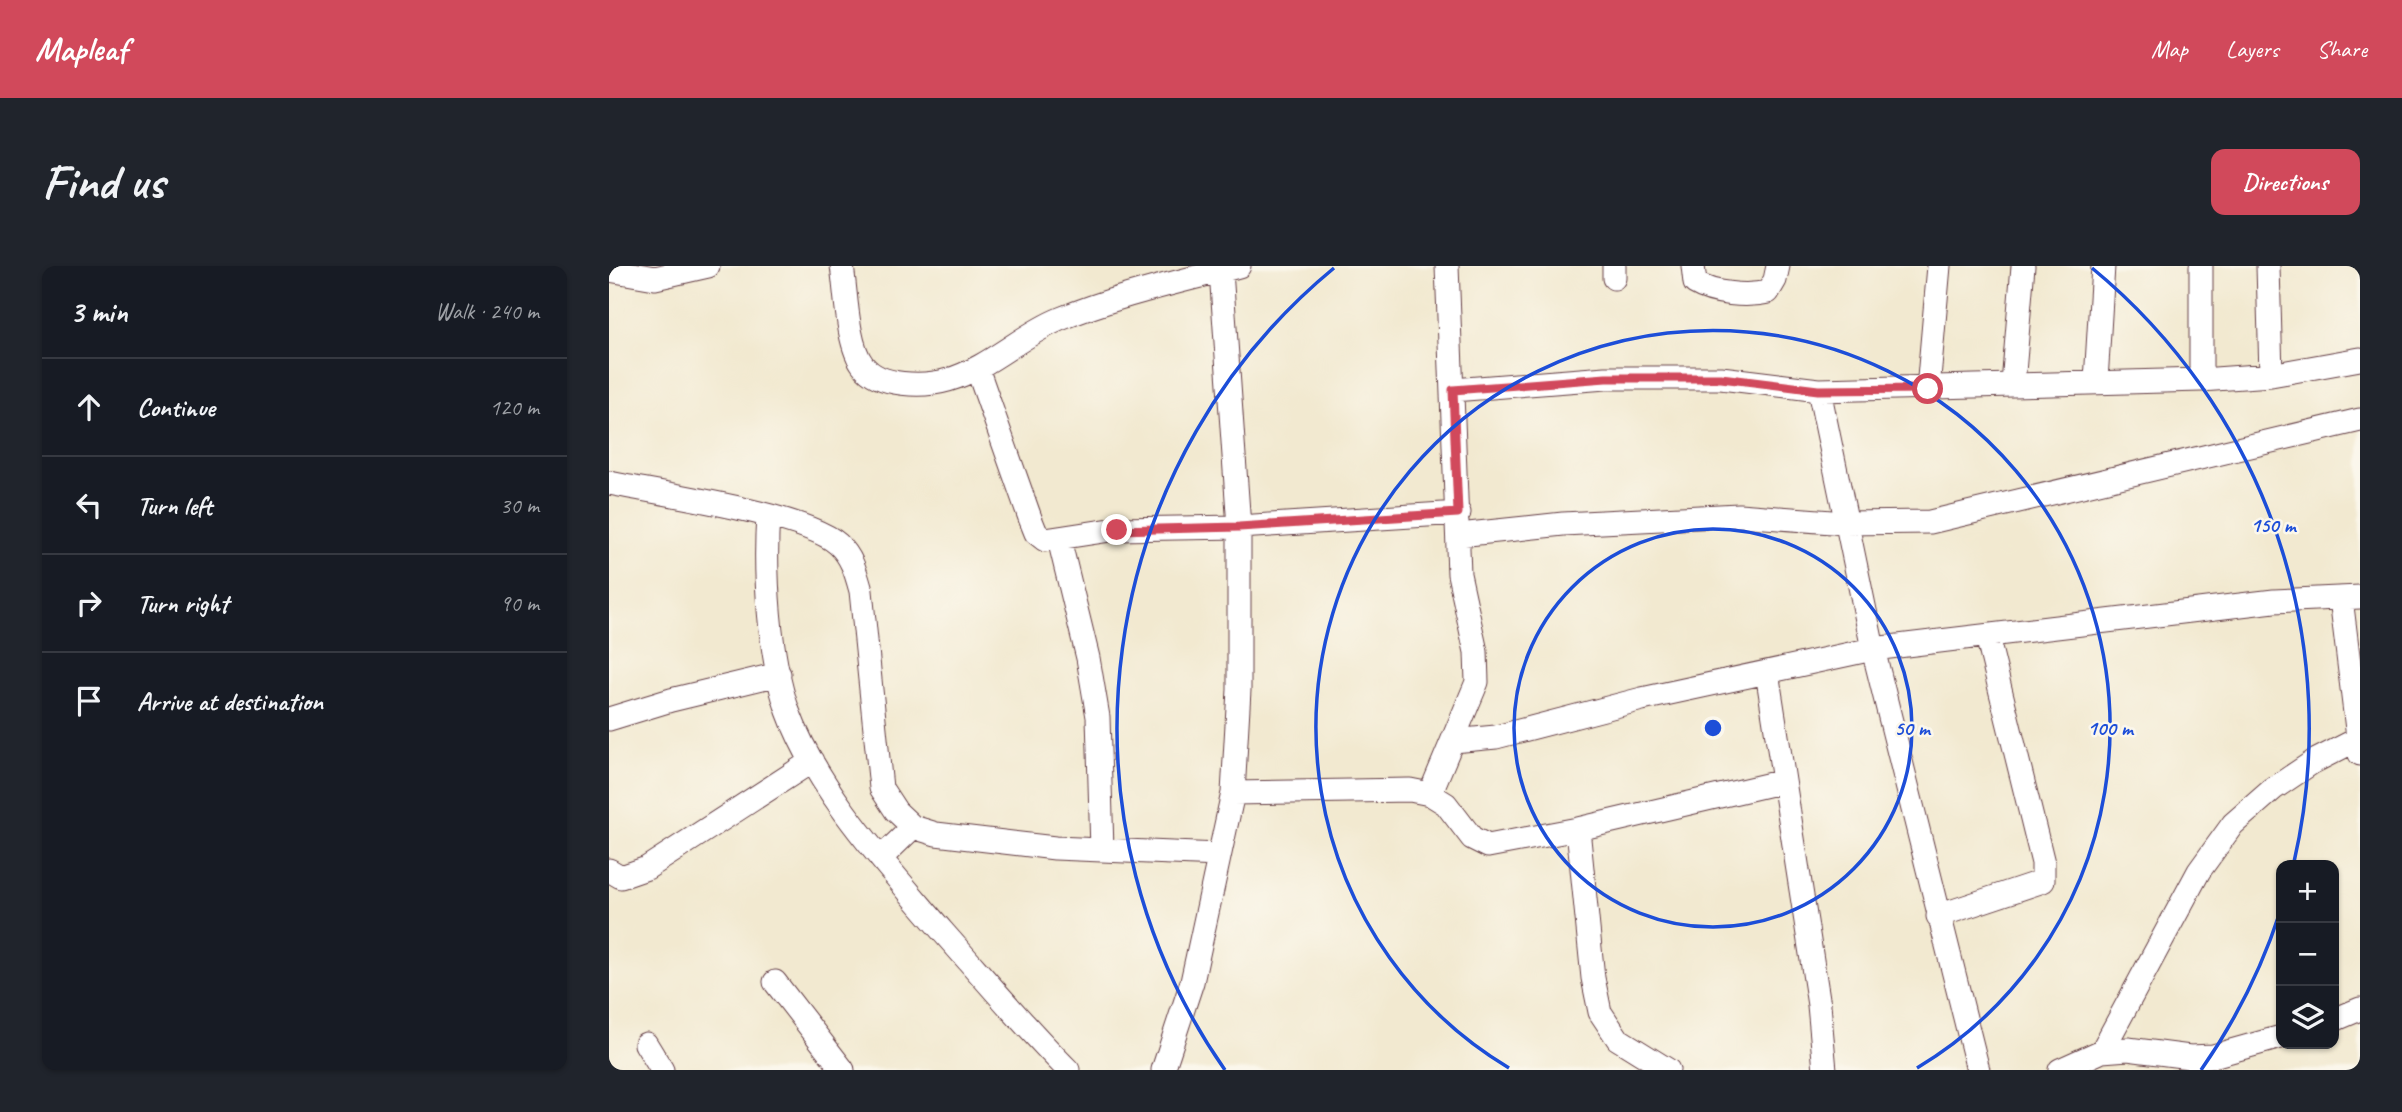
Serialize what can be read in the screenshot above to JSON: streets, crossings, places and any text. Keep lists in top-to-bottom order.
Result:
{
  "page": {
    "header": "Mapleaf",
    "nav": ["Map", "Layers", "Share"],
    "buttons": "Directions",
    "title": "Find us",
    "heading": ["3 min", "Walk · 240 m"],
    "list": [
      ["Continue", "120 m"],
      ["Turn left", "30 m"],
      ["Turn right", "90 m"],
      "Arrive at destination"
    ],
    "map_buttons": ["+", "−"]
  },
  "rings": ["150 m", "50 m", "100 m"]
}
